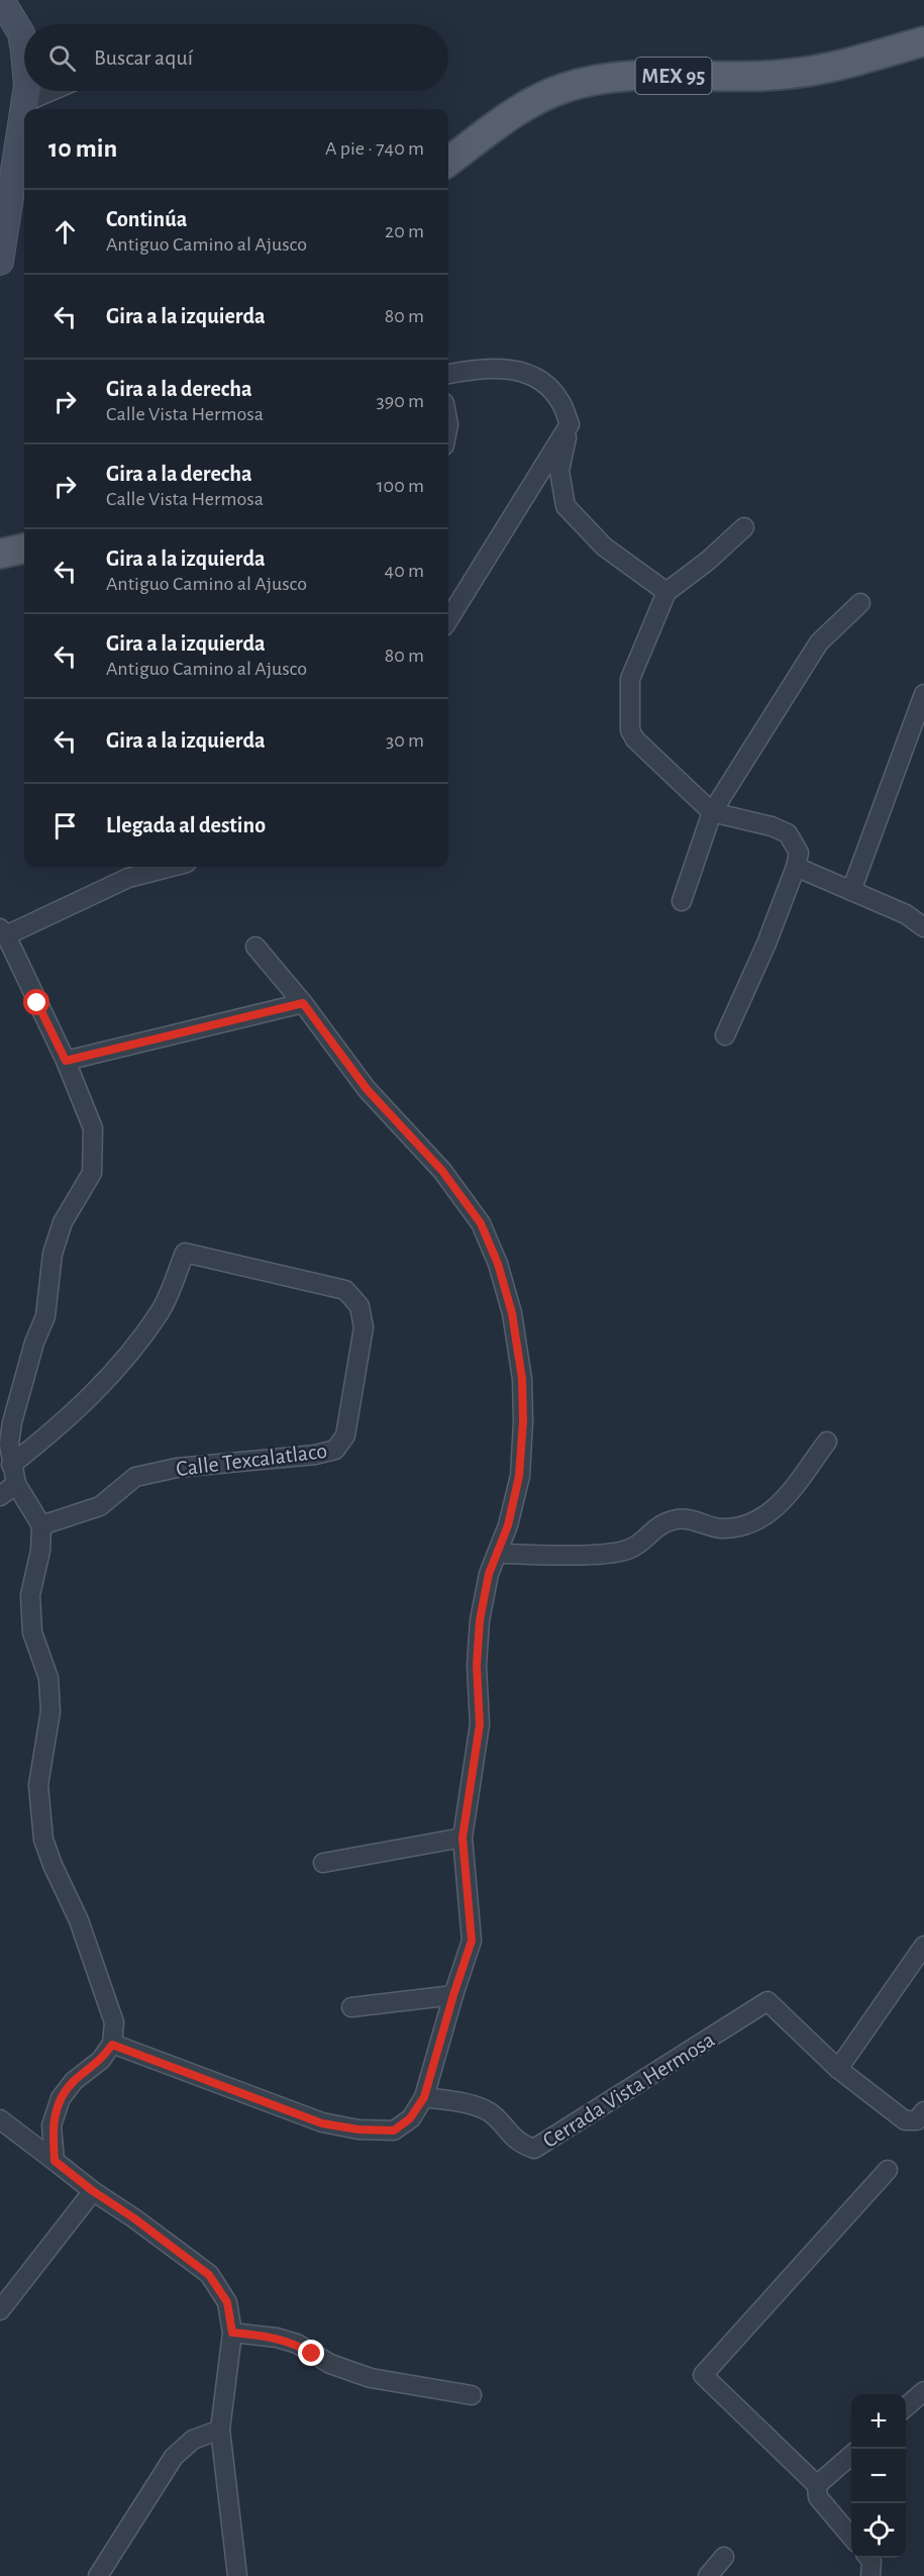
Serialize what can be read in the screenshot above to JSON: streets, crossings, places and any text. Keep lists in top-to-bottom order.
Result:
{
  "streets": {
    "main road": ["MEX 95"],
    "street": ["Calle Texcalatlaco", "Cerrada Vista Hermosa"]
  },
  "page": {
    "search": "Buscar aquí",
    "heading": ["10 min", "A pie · 740 m"],
    "list": [
      ["Continúa", "Antiguo Camino al Ajusco", "20 m"],
      ["Gira a la izquierda", "80 m"],
      ["Gira a la derecha", "Calle Vista Hermosa", "390 m"],
      ["Gira a la derecha", "Calle Vista Hermosa", "100 m"],
      ["Gira a la izquierda", "Antiguo Camino al Ajusco", "40 m"],
      ["Gira a la izquierda", "Antiguo Camino al Ajusco", "80 m"],
      ["Gira a la izquierda", "30 m"],
      "Llegada al destino"
    ],
    "map_buttons": ["+", "−"]
  }
}
